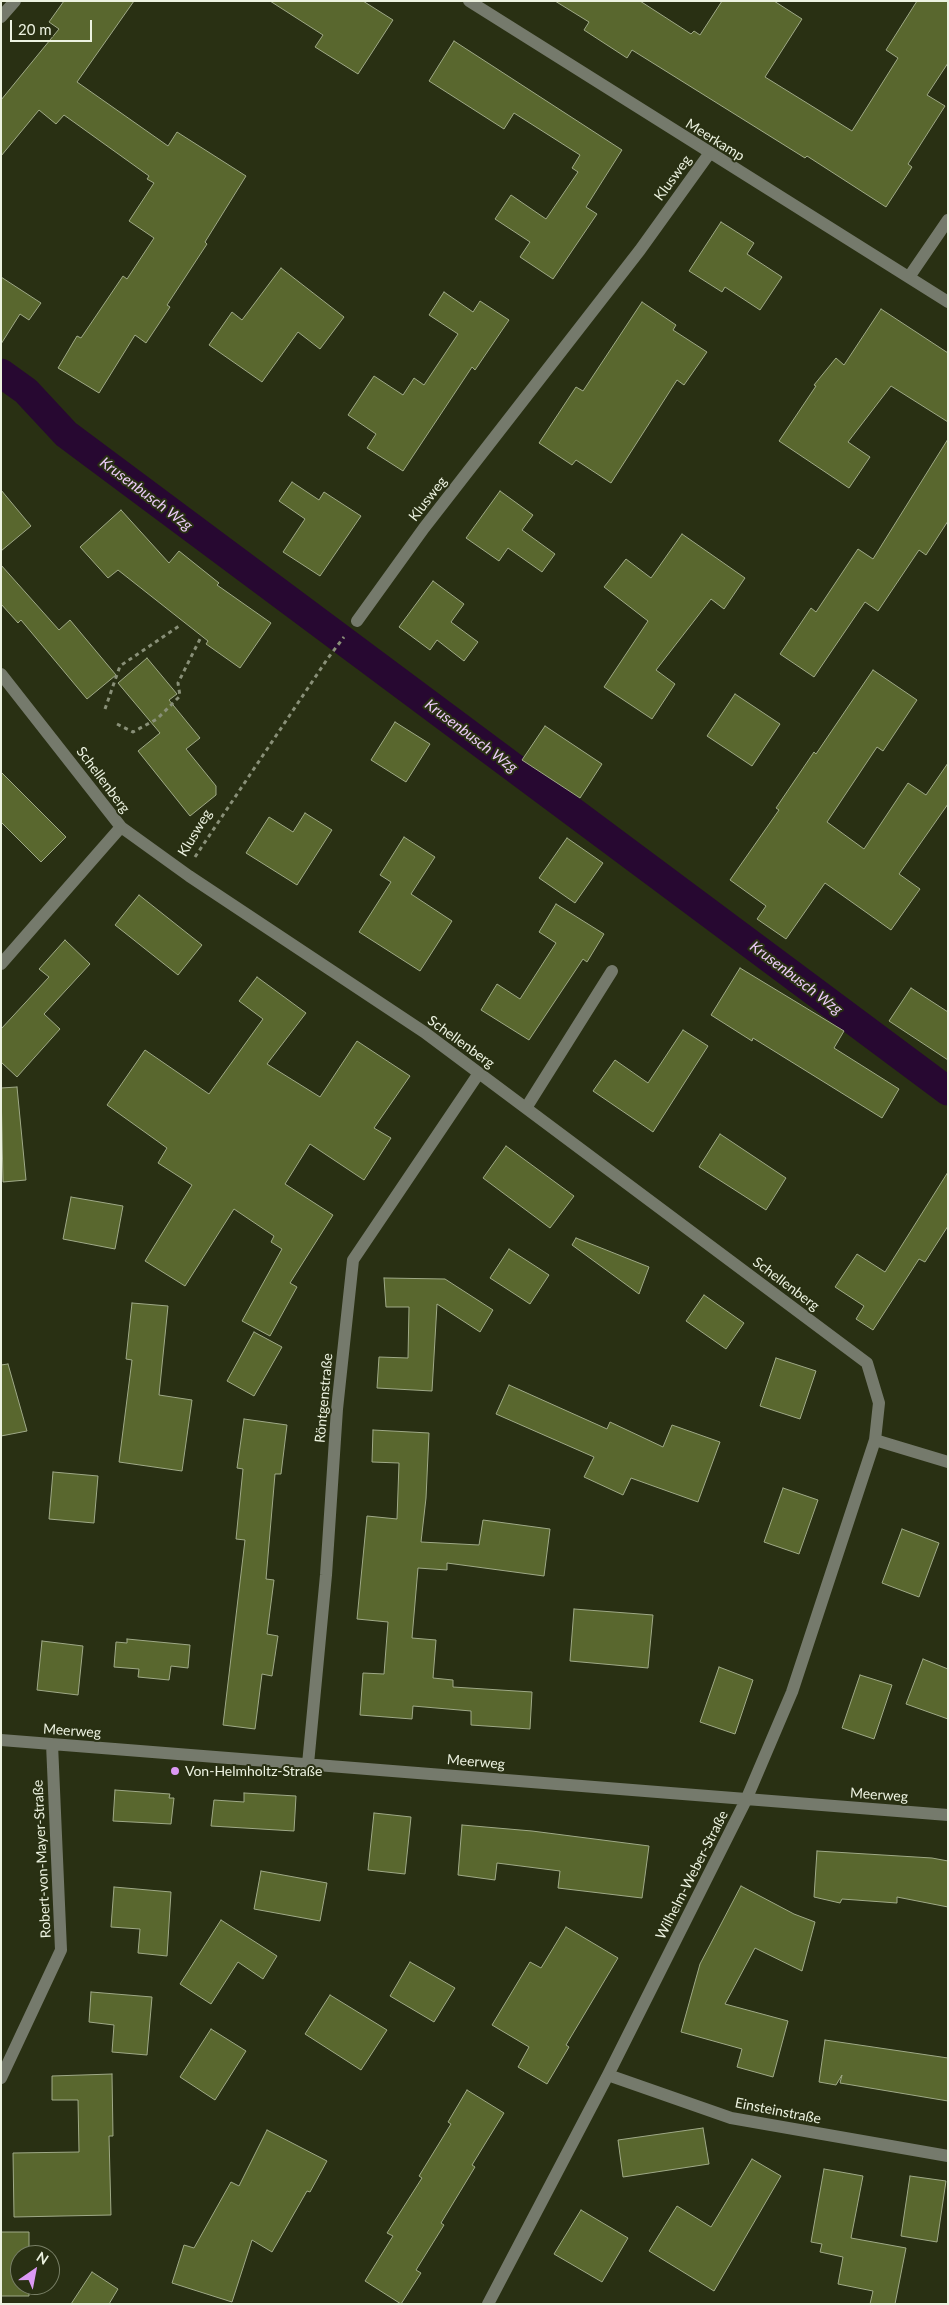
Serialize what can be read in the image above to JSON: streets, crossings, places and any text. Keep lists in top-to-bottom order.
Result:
{
  "streets": {
    "street": [
      "Meerkamp",
      "Klusweg",
      "Schellenberg",
      "Röntgenstraße",
      "Meerweg",
      "Robert-von-Mayer-Straße",
      "Wilhelm-Weber-Straße",
      "Einsteinstraße"
    ]
  },
  "crossings": [
    ["Meerkamp", "Klusweg"],
    ["Klusweg", "Schellenberg"],
    ["Schellenberg", "Röntgenstraße"],
    ["Schellenberg", "Wilhelm-Weber-Straße"],
    ["Röntgenstraße", "Meerweg"],
    ["Meerweg", "Robert-von-Mayer-Straße"],
    ["Meerweg", "Wilhelm-Weber-Straße"],
    ["Wilhelm-Weber-Straße", "Einsteinstraße"]
  ],
  "water": ["Krusenbusch Wzg"],
  "places": ["Von-Helmholtz-Straße"],
  "scale_bar": "20 m",
  "north": "top right"
}
